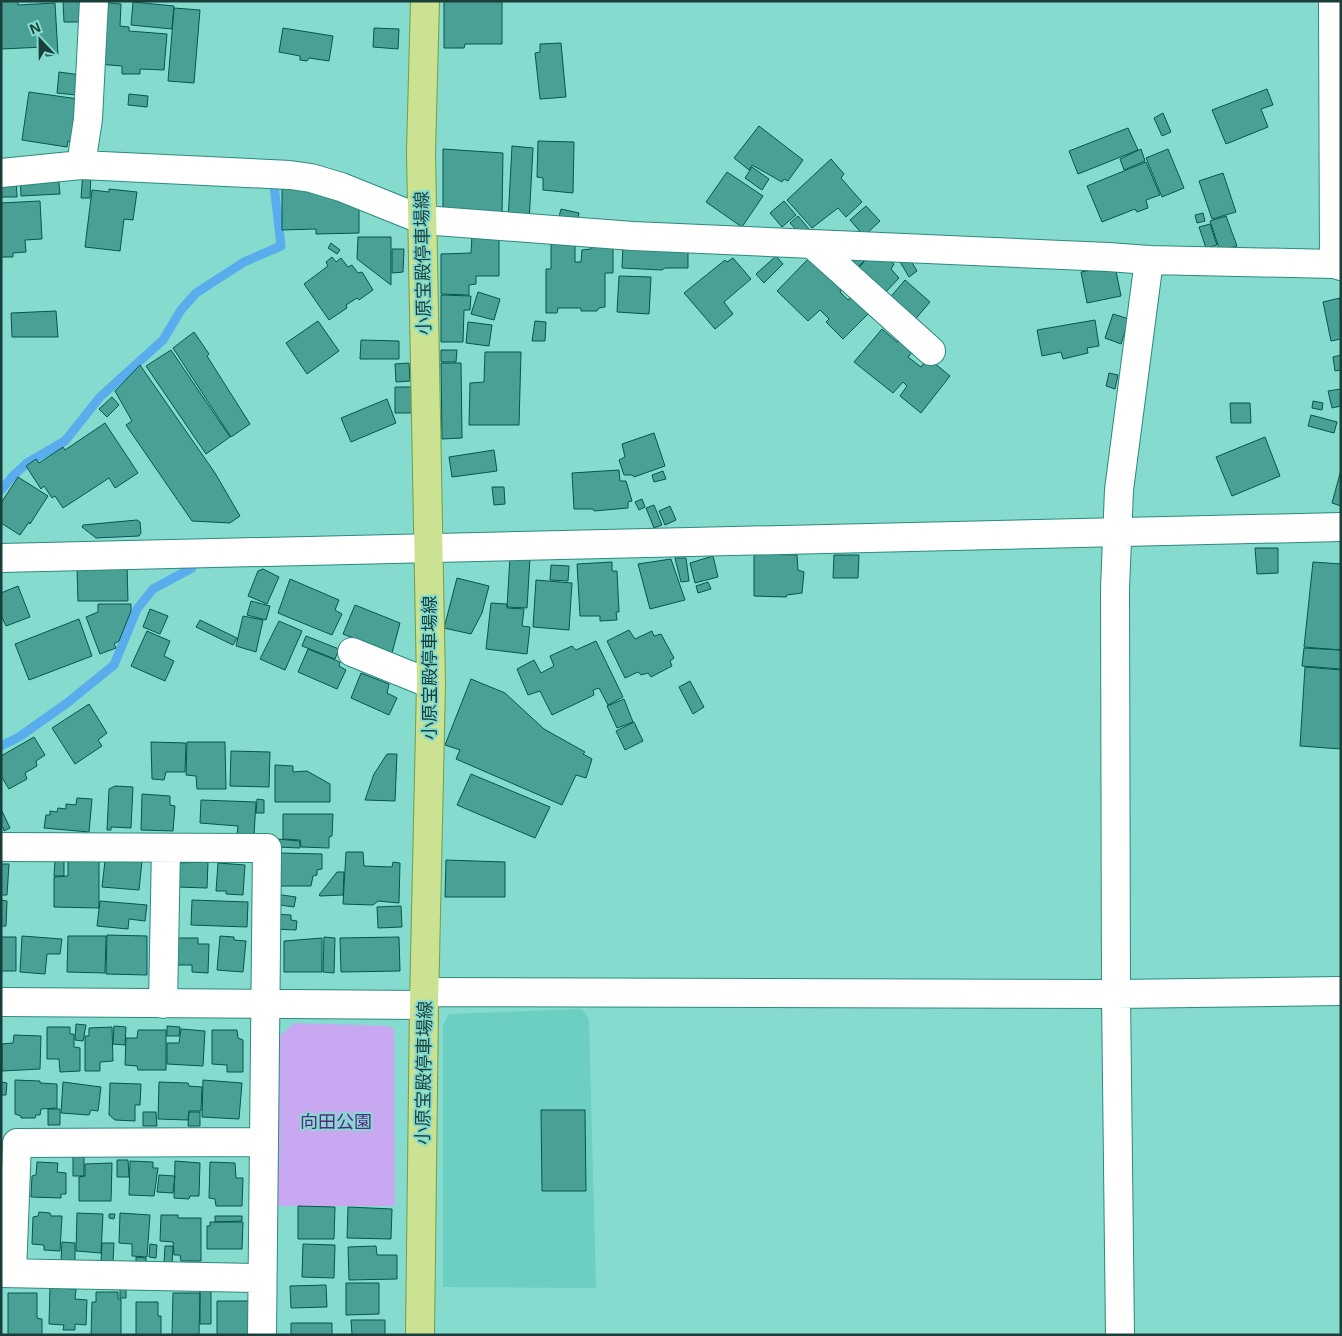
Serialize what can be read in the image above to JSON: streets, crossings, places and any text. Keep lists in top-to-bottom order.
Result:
{
  "streets": {
    "main road": ["小原宝殿停車場線"]
  },
  "parks": ["向田公園"],
  "north": "top"
}
